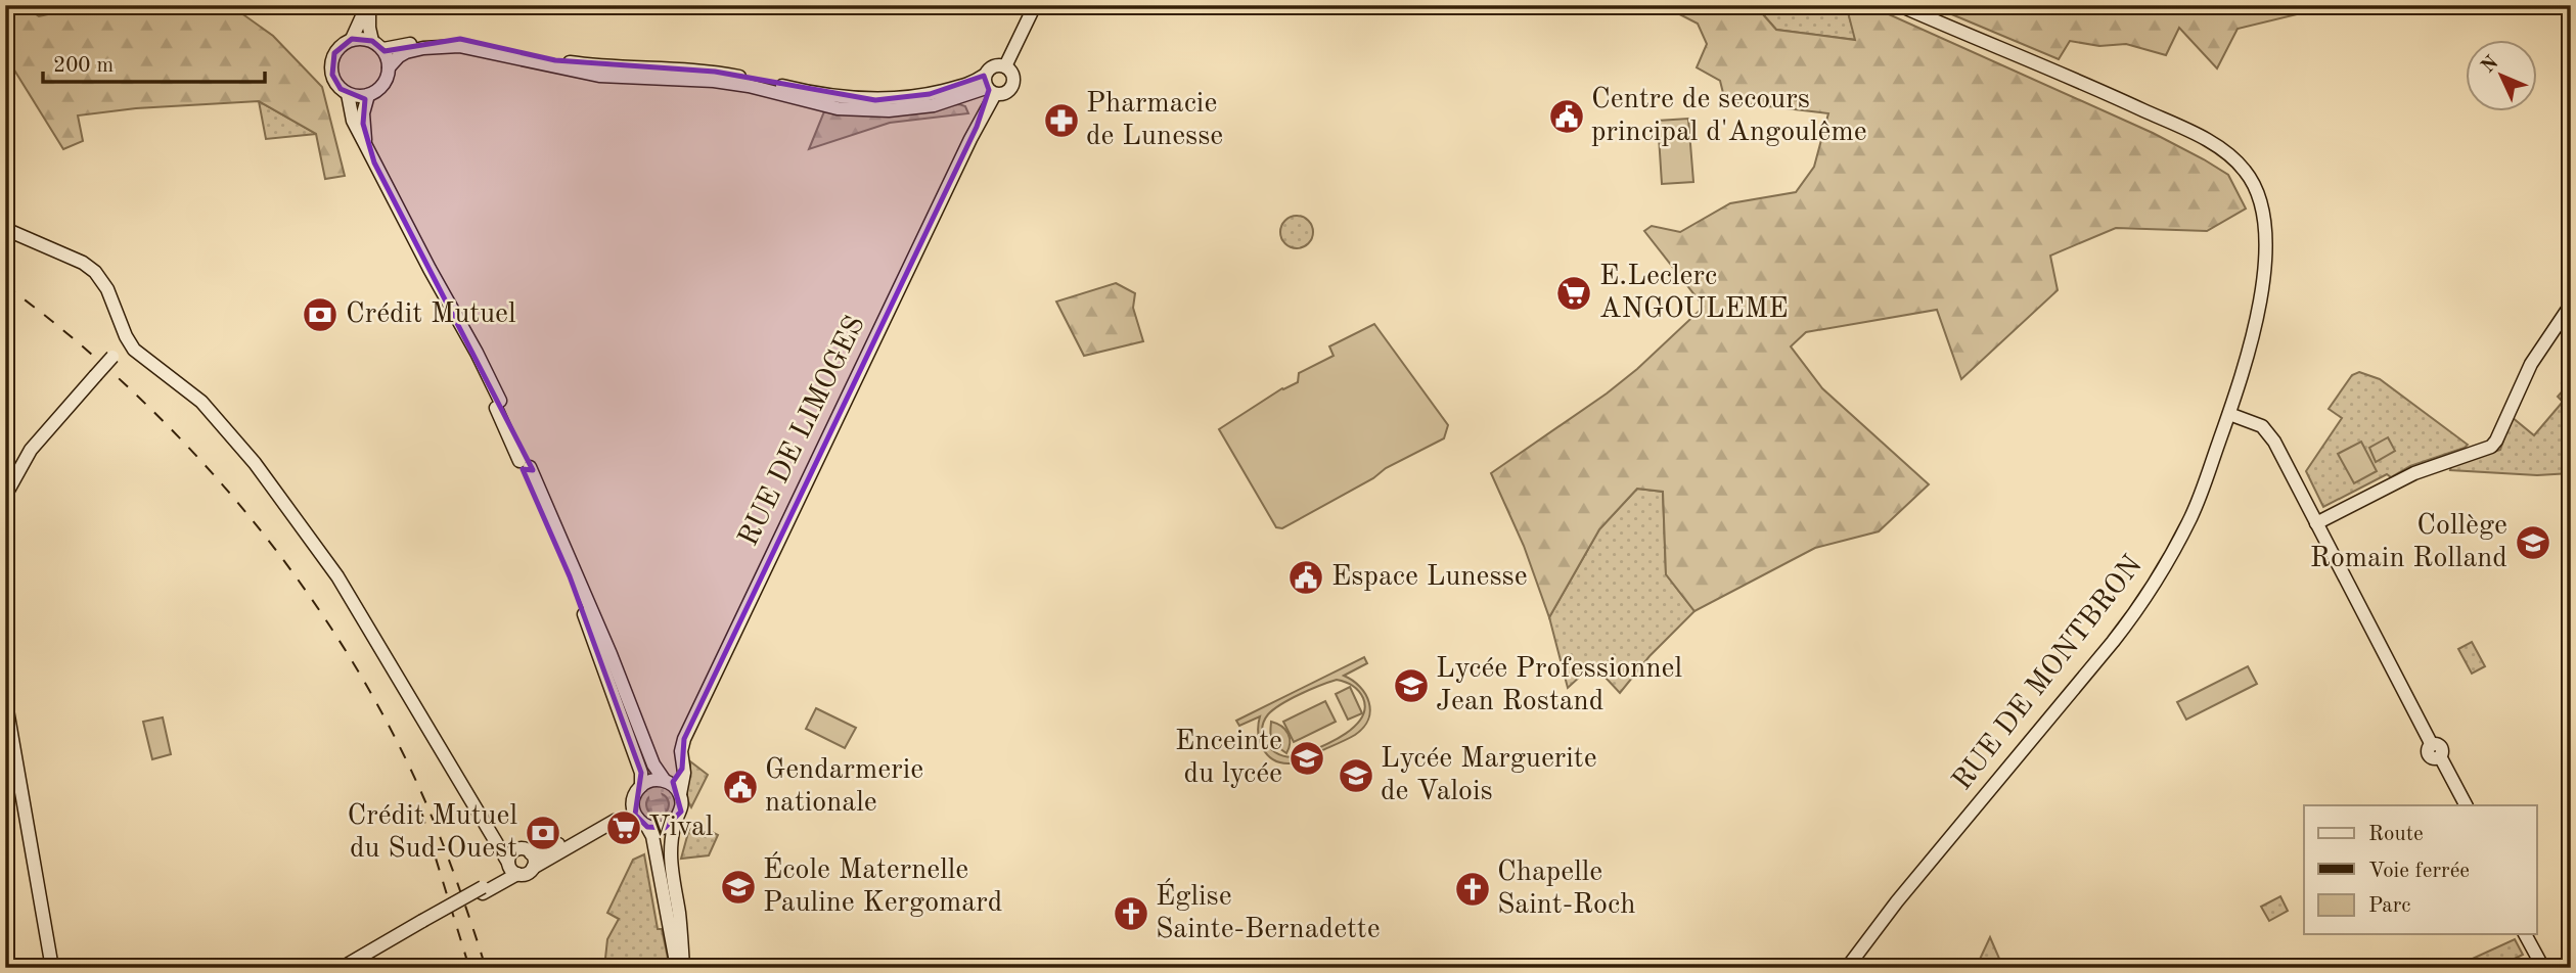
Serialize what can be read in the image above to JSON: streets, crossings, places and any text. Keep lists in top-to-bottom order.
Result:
{
  "streets": {
    "main road": ["RUE DE LIMOGES", "RUE DE MONTBRON"]
  },
  "places": {
    "public building": ["Centre de secours principal d'Angoulême", "Espace Lunesse", "Gendarmerie nationale"],
    "pharmacy": ["Pharmacie de Lunesse"],
    "supermarket": ["E.Leclerc ANGOULEME", "Vival"],
    "bank": ["Crédit Mutuel", "Crédit Mutuel du Sud-Ouest"],
    "school or university": [
      "Collège Romain Rolland",
      "Lycée Professionnel Jean Rostand",
      "Enceinte du lycée",
      "Lycée Marguerite de Valois",
      "École Maternelle Pauline Kergomard"
    ],
    "church": ["Chapelle Saint-Roch", "Église Sainte-Bernadette"]
  },
  "legend": ["Route", "Voie ferrée", "Parc"],
  "scale_bar": "200 m",
  "north": "top left"
}
